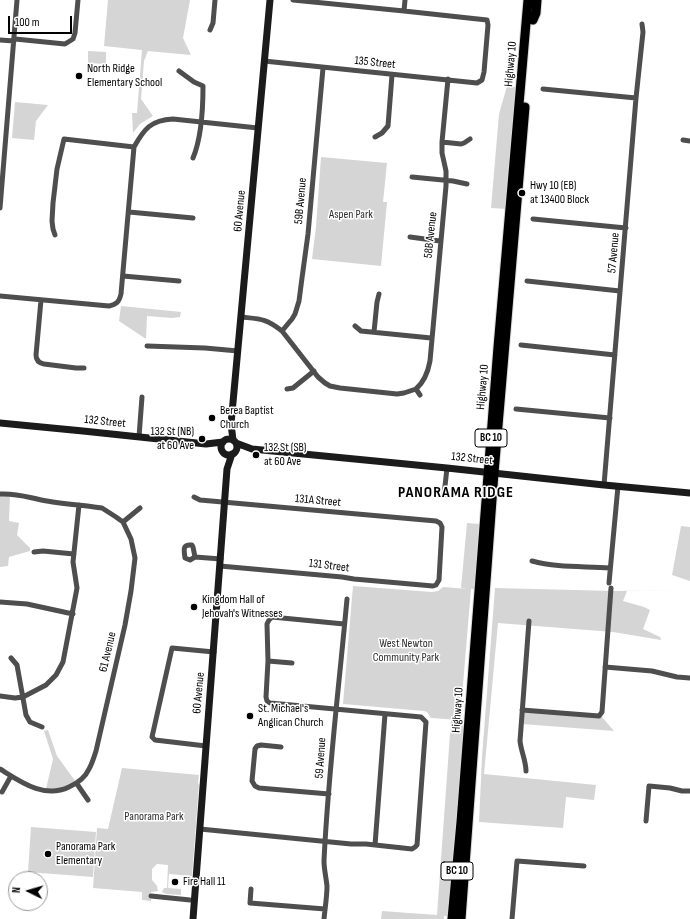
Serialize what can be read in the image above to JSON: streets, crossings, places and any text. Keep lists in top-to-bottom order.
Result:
{
  "streets": {
    "highway": ["Highway 10", "BC 10"],
    "street": [
      "135 Street",
      "59B Avenue",
      "60 Avenue",
      "58B Avenue",
      "57 Avenue",
      "132 Street",
      "131A Street",
      "131 Street",
      "61 Avenue",
      "59 Avenue"
    ]
  },
  "crossings": [
    ["135 Street", "59B Avenue"],
    ["135 Street", "60 Avenue"],
    ["135 Street", "58B Avenue"],
    ["Highway 10", "132 Street"],
    ["60 Avenue", "132 Street"],
    ["60 Avenue", "131A Street"],
    ["60 Avenue", "131 Street"],
    ["57 Avenue", "132 Street"],
    ["131A Street", "131 Street"]
  ],
  "districts": ["PANORAMA RIDGE"],
  "parks": ["Aspen Park", "West Newton Community Park", "Panorama Park"],
  "places": [
    "North Ridge Elementary School",
    "Hwy 10 (EB) at 13400 Block",
    "Berea Baptist Church",
    "132 St (NB) at 60 Ave",
    "132 St (SB) at 60 Ave",
    "Kingdom Hall of Jehovah's Witnesses",
    "St. Michael's Anglican Church",
    "Panorama Park Elementary",
    "Fire Hall 11"
  ],
  "scale_bar": "100 m",
  "north": "left"
}
